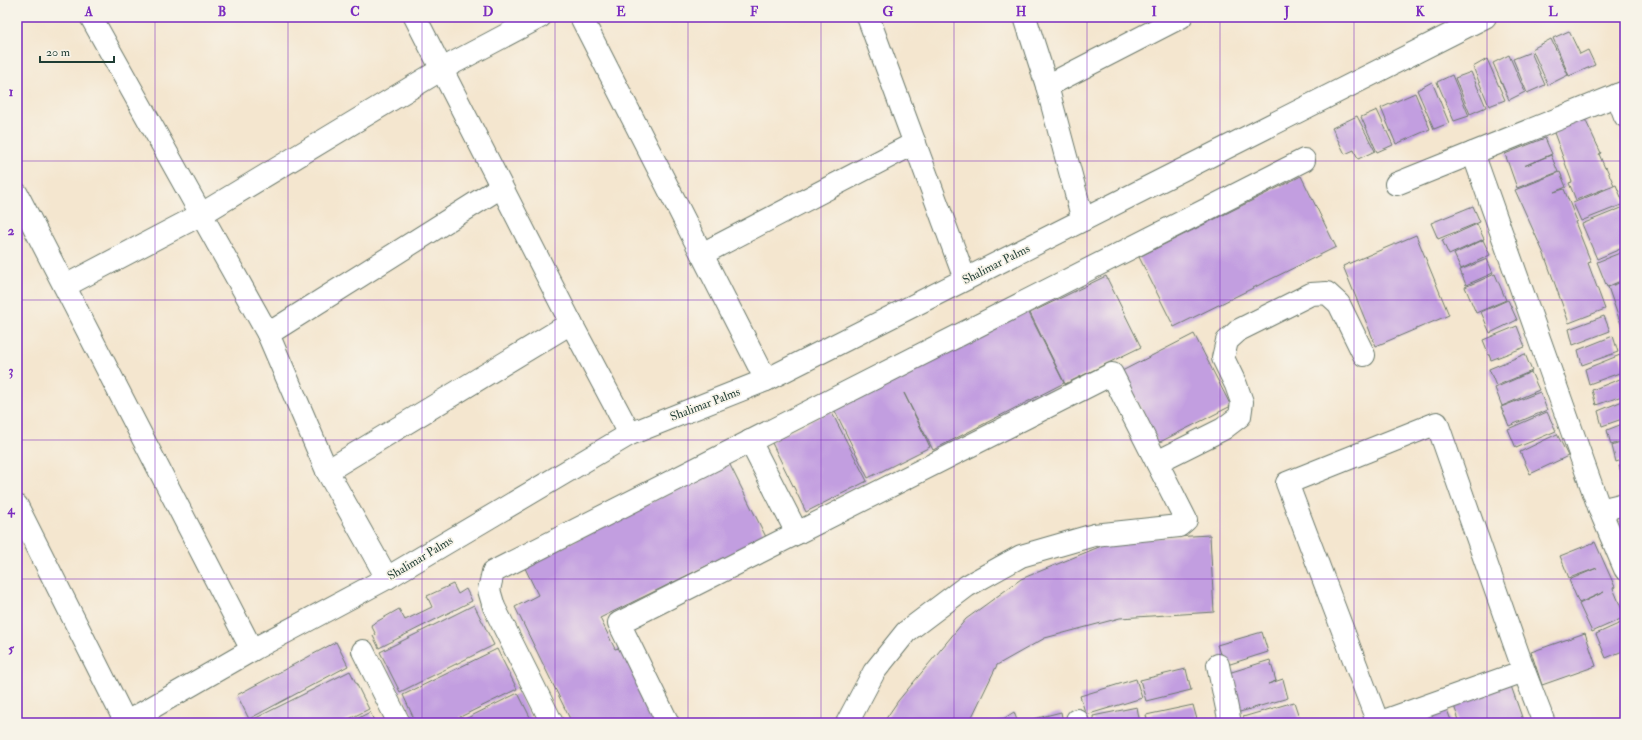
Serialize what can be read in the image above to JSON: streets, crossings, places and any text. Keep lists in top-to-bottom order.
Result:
{
  "streets": {
    "street": ["Shalimar Palms"]
  },
  "scale_bar": "20 m",
  "grid": {
    "columns": [
      "A",
      "B",
      "C",
      "D",
      "E",
      "F",
      "G",
      "H",
      "I",
      "J",
      "K",
      "L"
    ],
    "rows": [
      "1",
      "2",
      "3",
      "4",
      "5"
    ]
  }
}
